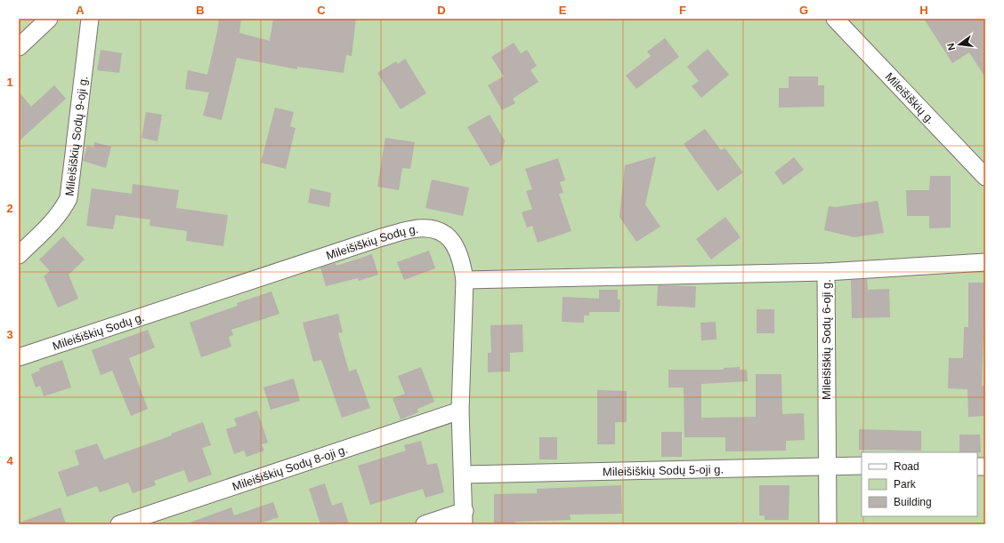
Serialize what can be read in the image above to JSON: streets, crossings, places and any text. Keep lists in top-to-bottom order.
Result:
{
  "streets": {
    "street": [
      "Mileišiškių g.",
      "Mileišiškių Sodų 9-oji g.",
      "Mileišiškių Sodų g.",
      "Mileišiškių Sodų 6-oji g.",
      "Mileišiškių Sodų 8-oji g.",
      "Mileišiškių Sodų 5-oji g."
    ]
  },
  "crossings": [
    ["Mileišiškių Sodų g.", "Mileišiškių Sodų 8-oji g."],
    ["Mileišiškių Sodų g.", "Mileišiškių Sodų 5-oji g."],
    ["Mileišiškių Sodų 6-oji g.", "Mileišiškių Sodų 5-oji g."]
  ],
  "legend": ["Road", "Park", "Building"],
  "north": "left",
  "grid": {
    "columns": [
      "A",
      "B",
      "C",
      "D",
      "E",
      "F",
      "G",
      "H"
    ],
    "rows": [
      "1",
      "2",
      "3",
      "4"
    ]
  }
}
